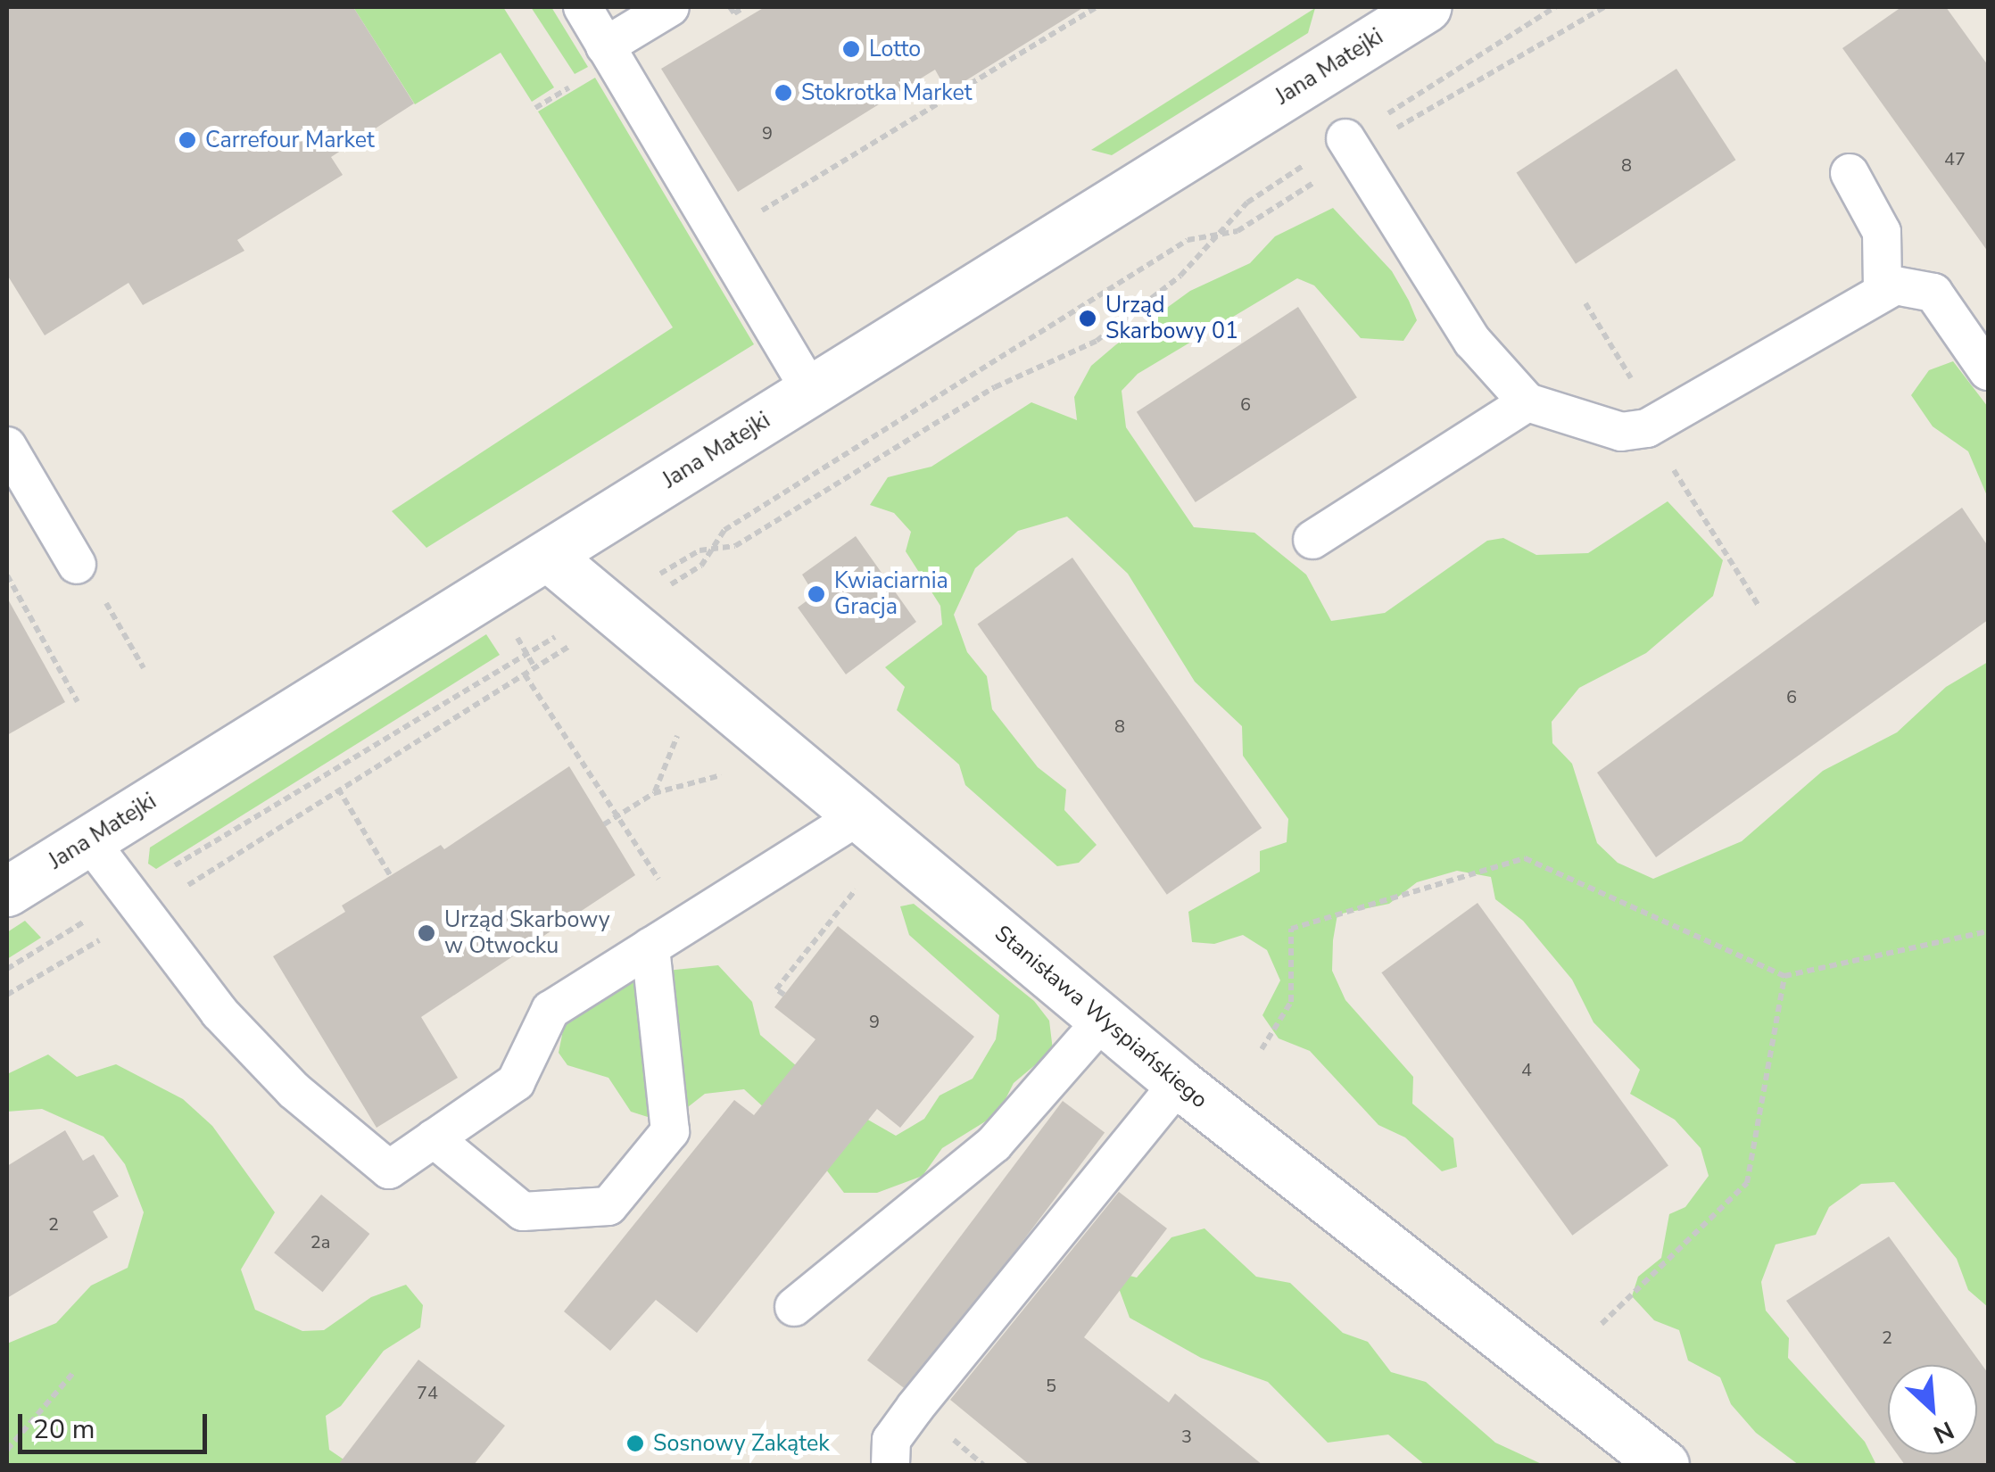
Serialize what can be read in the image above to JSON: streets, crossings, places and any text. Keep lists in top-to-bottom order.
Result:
{
  "streets": {
    "main road": ["Jana Matejki", "Stanisława Wyspiańskiego"]
  },
  "crossings": [
    ["Jana Matejki", "Stanisława Wyspiańskiego"]
  ],
  "places": [
    "Lotto",
    "Stokrotka Market",
    "Carrefour Market",
    "Urząd Skarbowy 01",
    "Kwiaciarnia Gracja",
    "Urząd Skarbowy w Otwocku",
    "Sosnowy Zakątek"
  ],
  "house_numbers": [
    "9",
    "47",
    "8",
    "6",
    "6",
    "8",
    "9",
    "4",
    "2",
    "2a",
    "2",
    "5",
    "74",
    "3"
  ],
  "scale_bar": "20 m",
  "north": "bottom right"
}
